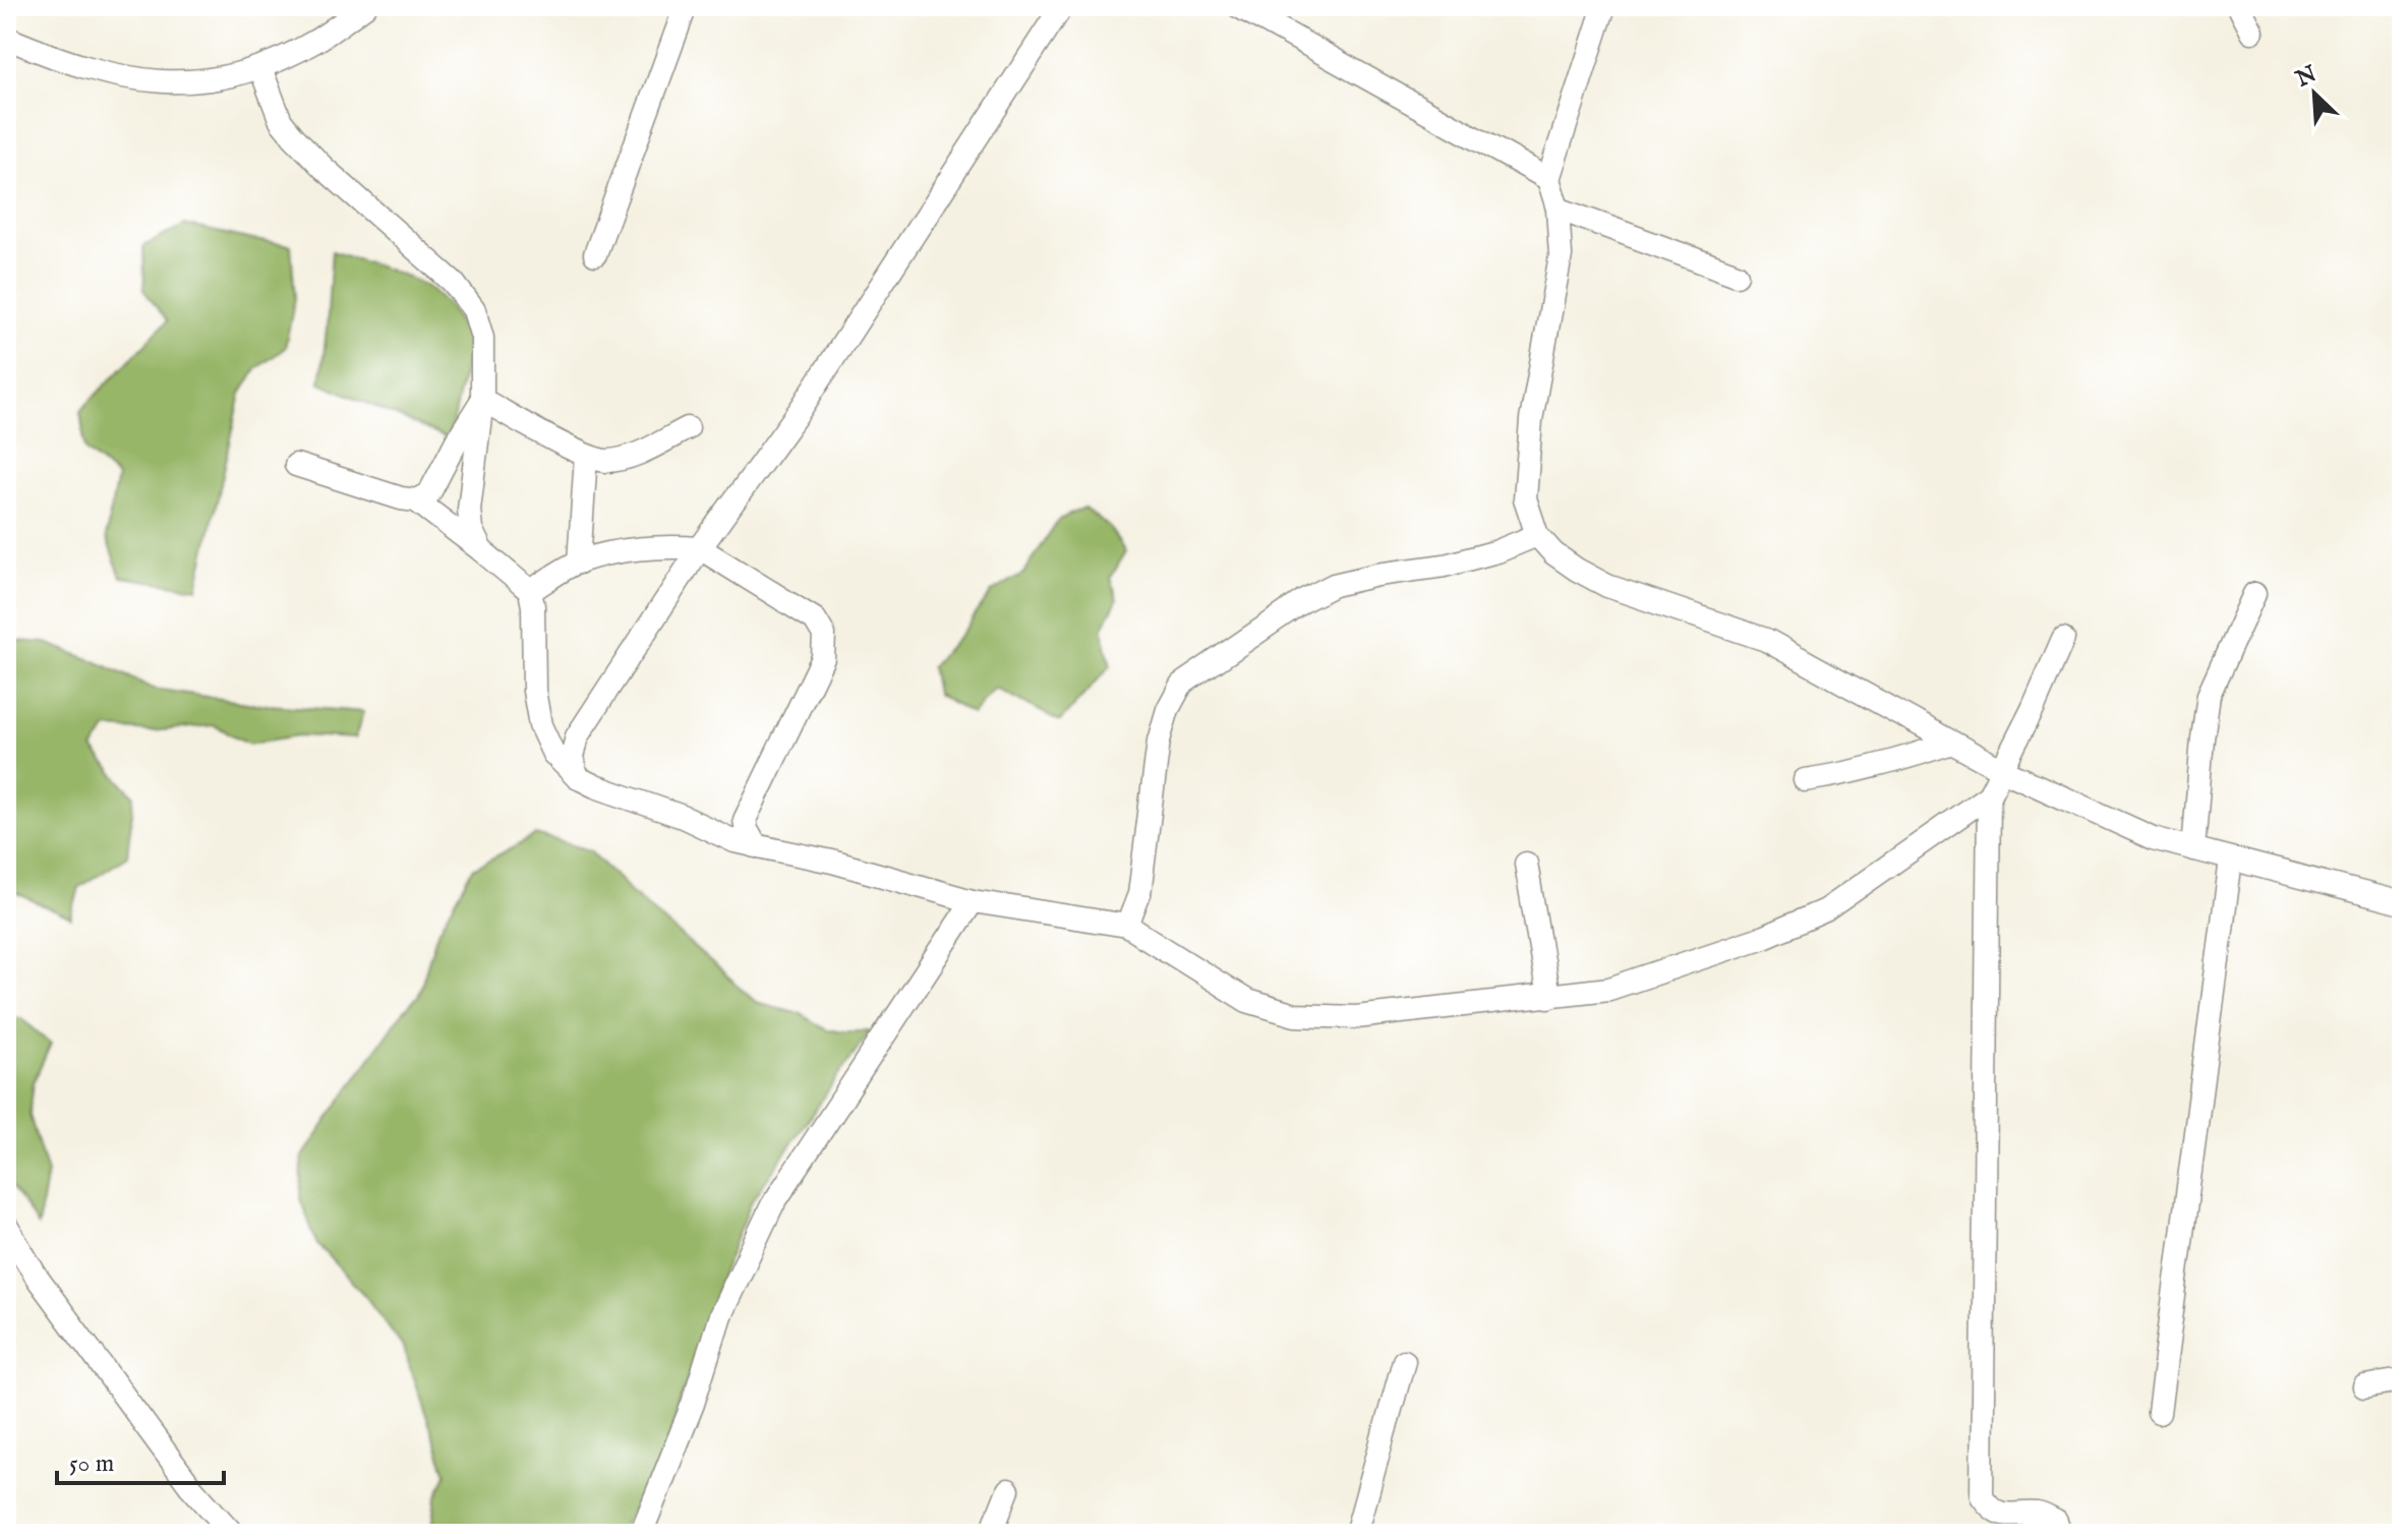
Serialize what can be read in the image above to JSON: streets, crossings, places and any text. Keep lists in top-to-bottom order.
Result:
{
  "scale_bar": "50 m",
  "north": "top left"
}
